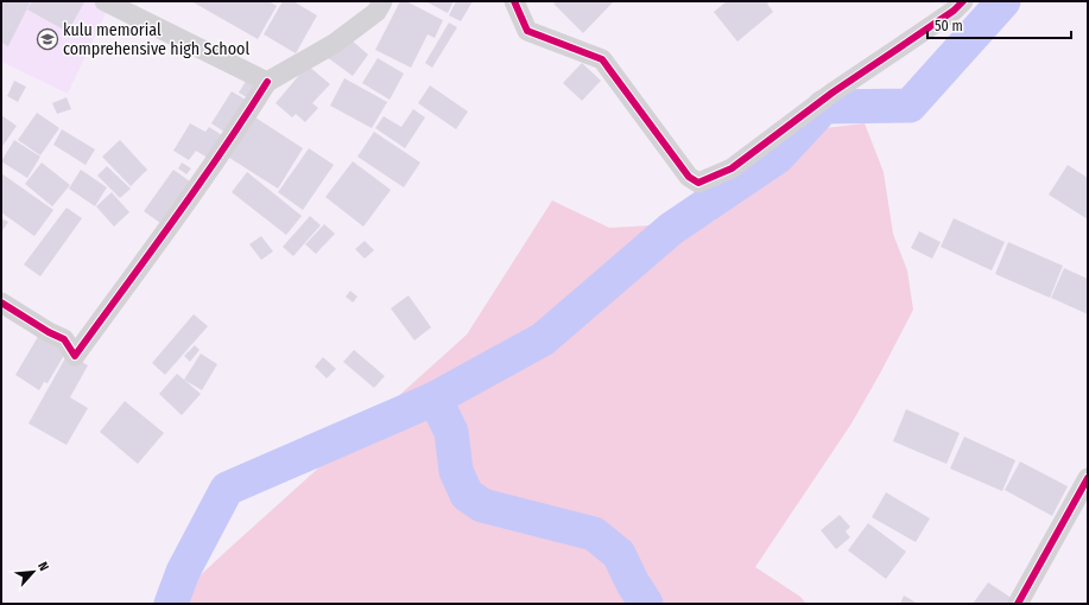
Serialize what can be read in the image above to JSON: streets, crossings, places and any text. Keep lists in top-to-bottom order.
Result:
{
  "places": {
    "school or university": ["kulu memorial comprehensive high School"]
  },
  "scale_bar": "50 m",
  "north": "top right"
}
